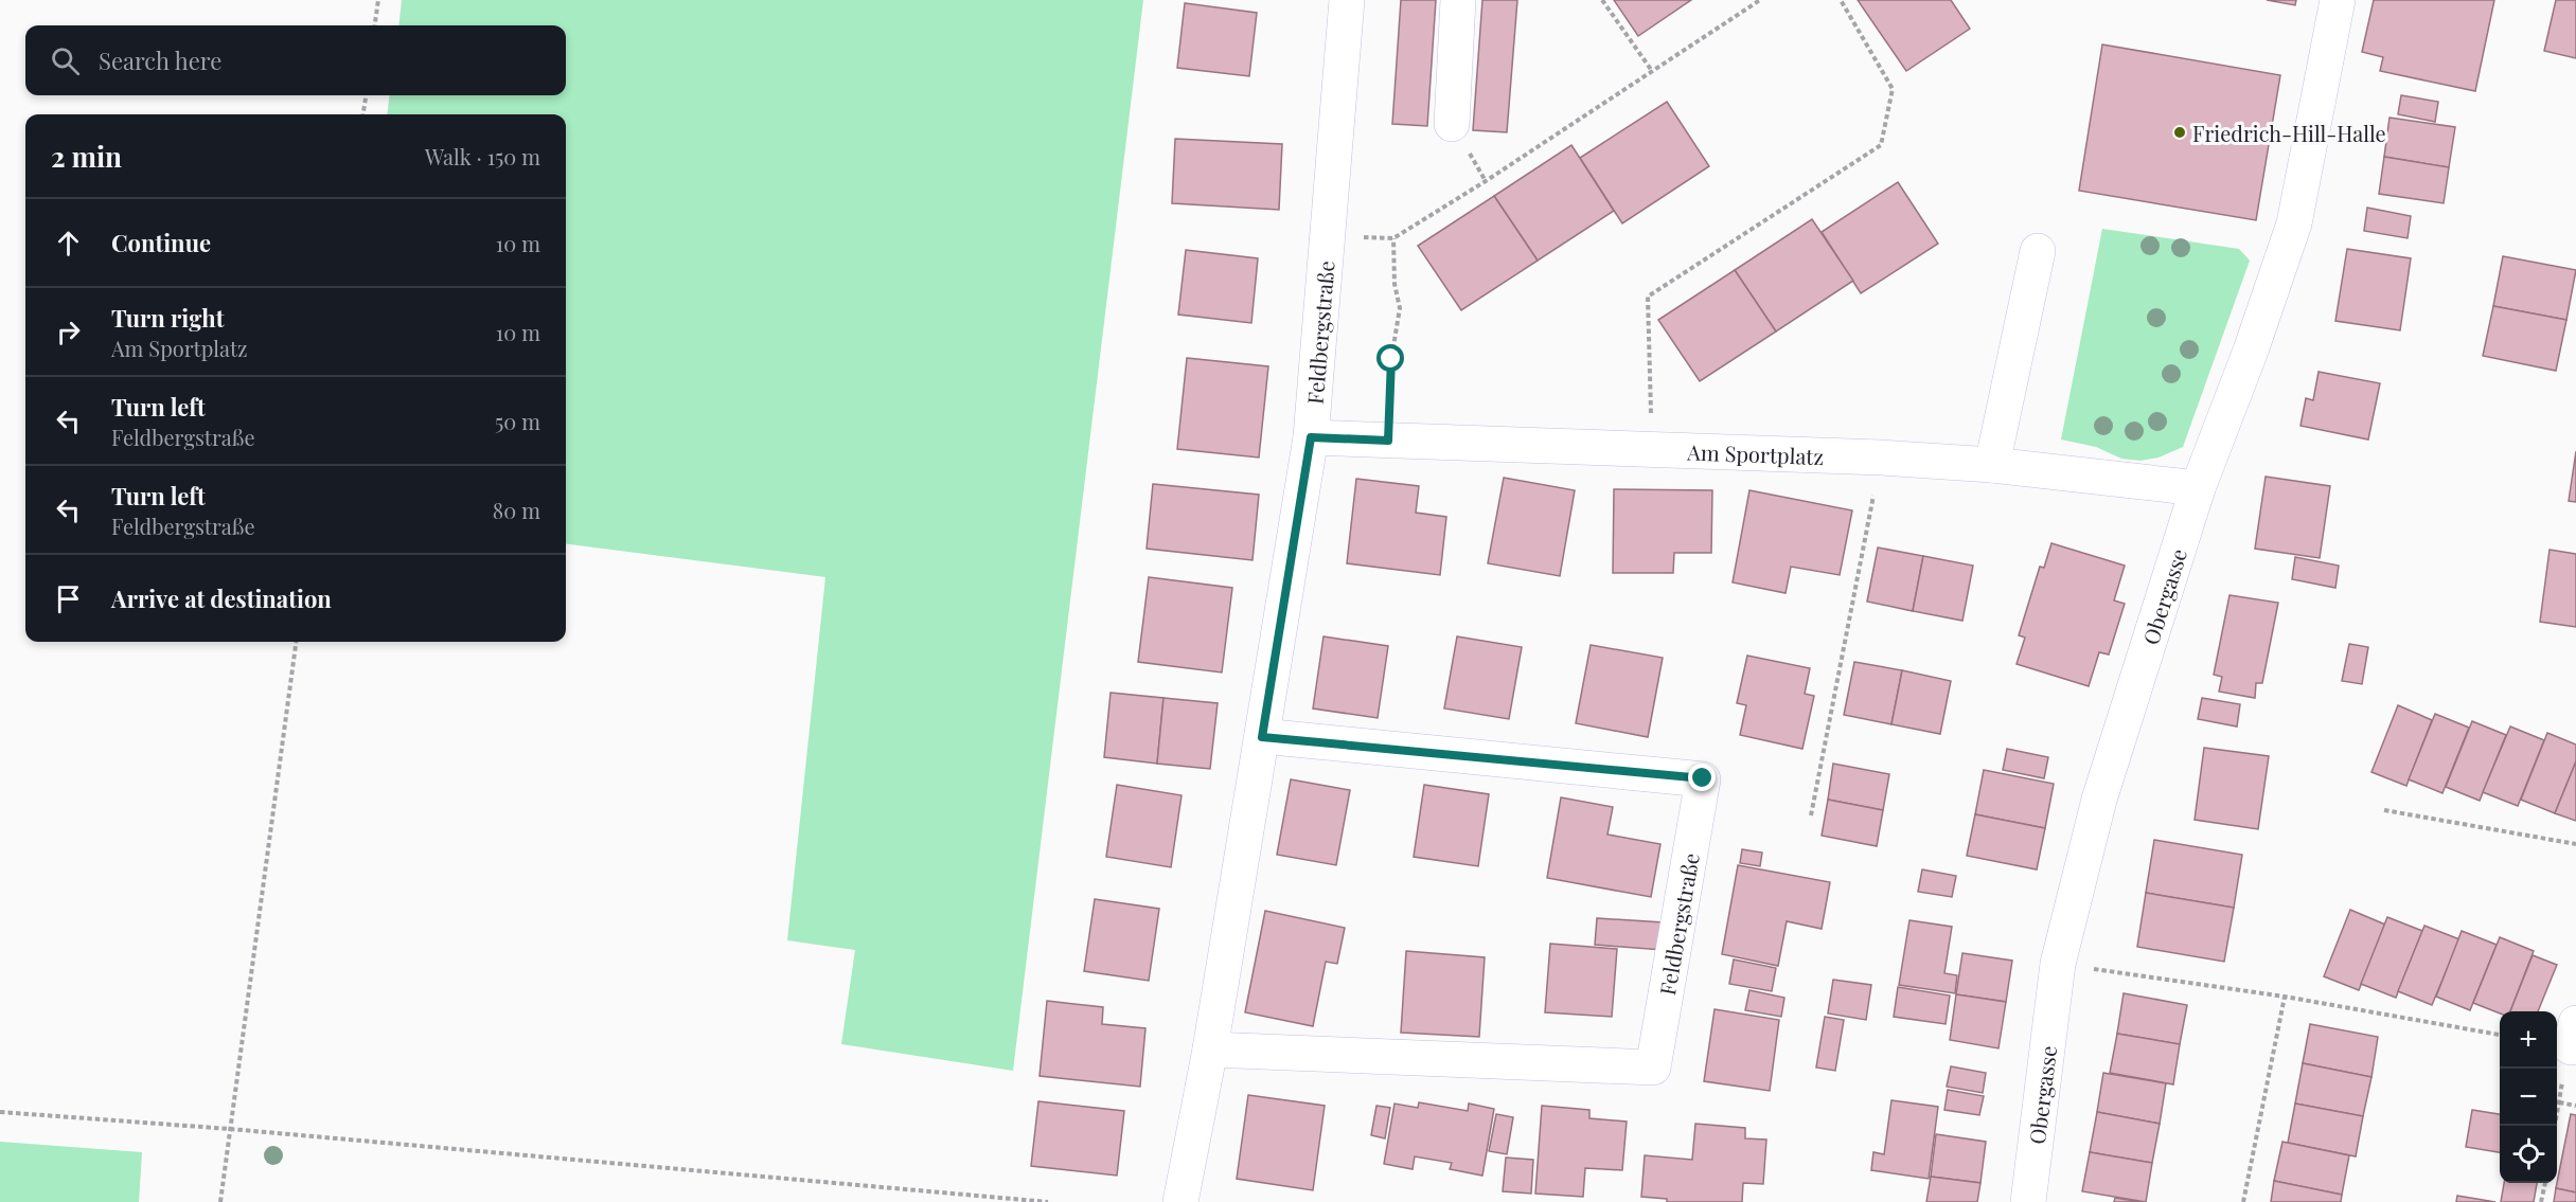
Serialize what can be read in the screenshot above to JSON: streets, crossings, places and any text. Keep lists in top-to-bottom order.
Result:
{
  "streets": {
    "street": ["Feldbergstraße", "Am Sportplatz", "Obergasse"]
  },
  "crossings": [
    ["Feldbergstraße", "Am Sportplatz"],
    ["Am Sportplatz", "Obergasse"]
  ],
  "places": ["Friedrich-Hill-Halle"],
  "page": {
    "search": "Search here",
    "heading": ["2 min", "Walk · 150 m"],
    "list": [
      ["Continue", "10 m"],
      ["Turn right", "Am Sportplatz", "10 m"],
      ["Turn left", "Feldbergstraße", "50 m"],
      ["Turn left", "Feldbergstraße", "80 m"],
      "Arrive at destination"
    ],
    "map_buttons": ["+", "−"]
  }
}
